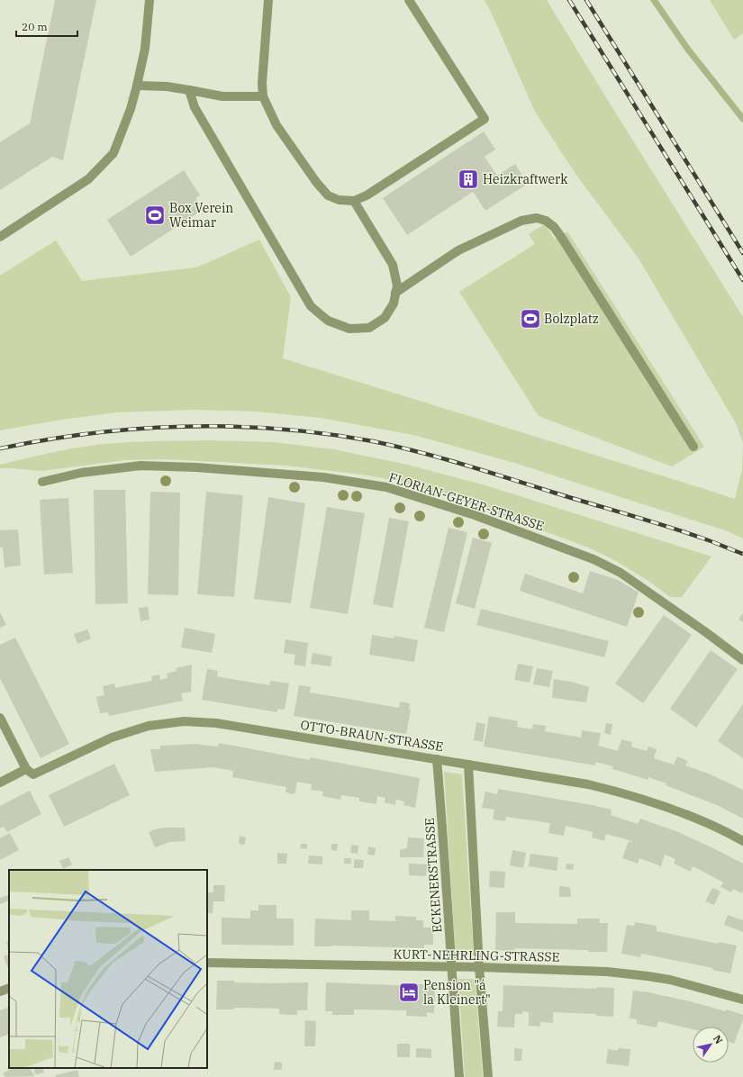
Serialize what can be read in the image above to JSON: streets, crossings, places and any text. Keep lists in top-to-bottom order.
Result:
{
  "streets": {
    "street": [
      "FLORIAN-GEYER-STRASSE",
      "OTTO-BRAUN-STRASSE",
      "ECKENERSTRASSE",
      "KURT-NEHRLING-STRASSE"
    ]
  },
  "crossings": [
    ["OTTO-BRAUN-STRASSE", "ECKENERSTRASSE"],
    ["ECKENERSTRASSE", "KURT-NEHRLING-STRASSE"]
  ],
  "places": {
    "building": ["Heizkraftwerk"],
    "sports": ["Box Verein Weimar", "Bolzplatz"],
    "hotel": ["Pension \"á la Kleinert\""]
  },
  "scale_bar": "20 m",
  "north": "top right"
}
